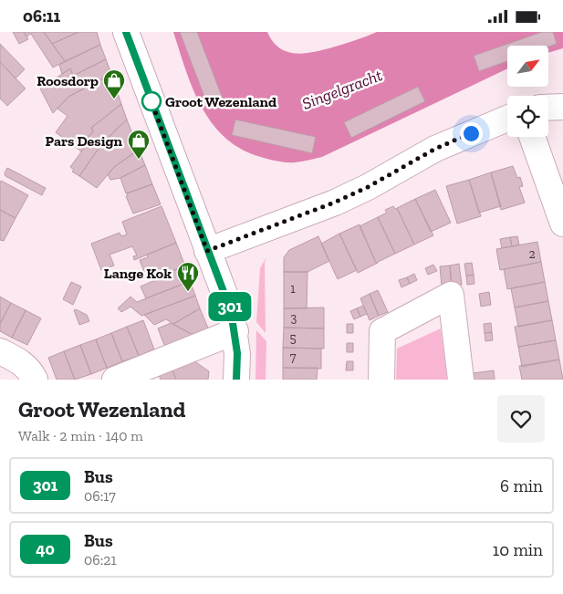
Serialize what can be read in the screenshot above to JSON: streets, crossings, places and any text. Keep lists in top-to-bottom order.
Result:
{
  "water": ["Singelgracht"],
  "places": {
    "shop": ["Roosdorp", "Pars Design"],
    "other": ["Groot Wezenland"],
    "restaurant": ["Lange Kok"]
  },
  "lines": ["bus line 301"],
  "house_numbers": [
    "2",
    "1",
    "3",
    "5",
    "7"
  ],
  "north": "top right",
  "page": {
    "status": "06:11",
    "on_map": "301",
    "heading": ["Groot Wezenland", "Walk · 2 min · 140 m"],
    "list": [
      {
        "mark": "301",
        "name": "Bus",
        "note": "06:17",
        "value": "6 min"
      },
      {
        "mark": "40",
        "name": "Bus",
        "note": "06:21",
        "value": "10 min"
      }
    ]
  }
}
